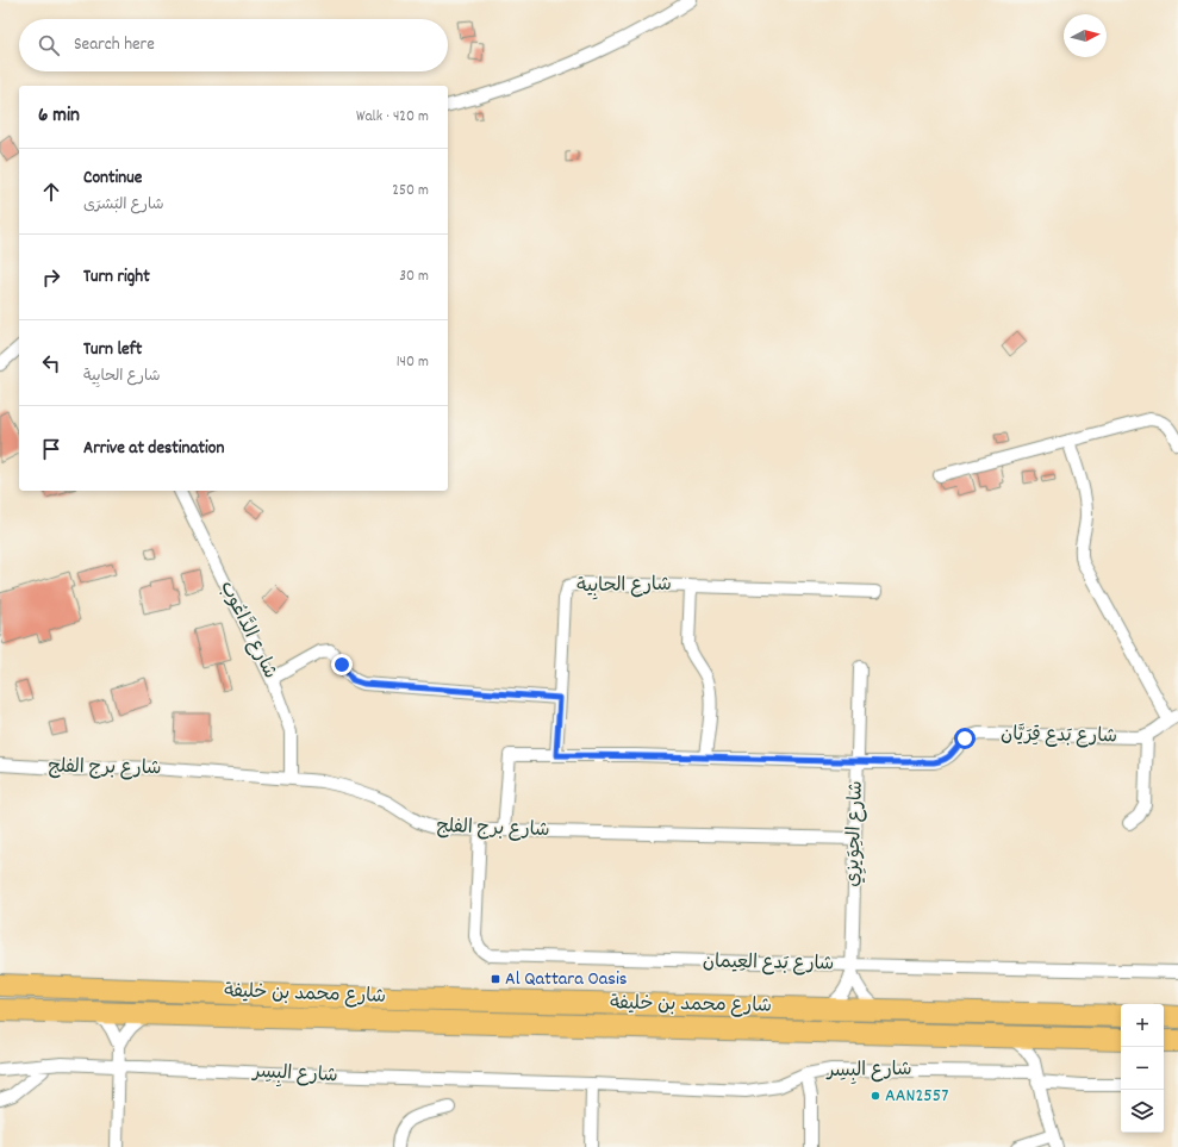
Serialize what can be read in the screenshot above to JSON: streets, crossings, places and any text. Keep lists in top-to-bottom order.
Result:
{
  "streets": {
    "highway": ["شارع محمد بن خليفة"],
    "street": [
      "شارع الحابِية",
      "شارع الدَّاعُوب",
      "شارع بَدع قِرَيَّان",
      "شارع برج الفلج",
      "شارع الحِوَيزِي",
      "شارع بَدع العِيمان",
      "شارع البِسِر"
    ]
  },
  "crossings": [
    ["شارع الدَّاعُوب", "شارع برج الفلج"],
    ["شارع بَدع قِرَيَّان", "شارع الحِوَيزِي"],
    ["شارع برج الفلج", "شارع الحِوَيزِي"],
    ["شارع برج الفلج", "شارع بَدع العِيمان"],
    ["شارع الحِوَيزِي", "شارع بَدع العِيمان"],
    ["شارع الحِوَيزِي", "شارع محمد بن خليفة"]
  ],
  "places": {
    "transit": ["Al Qattara Oasis"],
    "other": ["AAN2557"]
  },
  "north": "right",
  "page": {
    "search": "Search here",
    "heading": ["6 min", "Walk · 420 m"],
    "list": [
      ["Continue", "شارع البُشرَى", "250 m"],
      ["Turn right", "30 m"],
      ["Turn left", "شارع الحابِية", "140 m"],
      "Arrive at destination"
    ],
    "map_buttons": ["+", "−"]
  }
}
